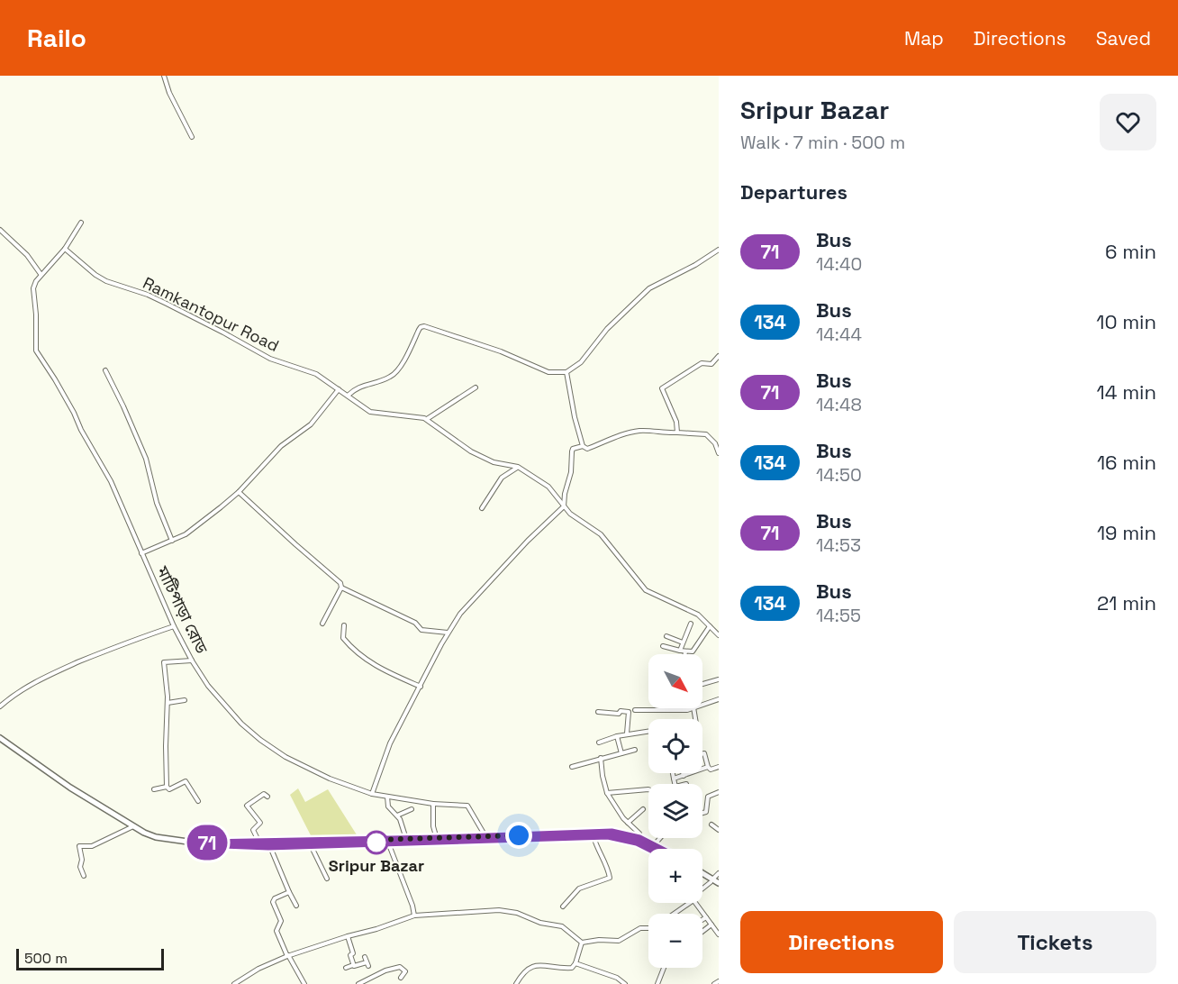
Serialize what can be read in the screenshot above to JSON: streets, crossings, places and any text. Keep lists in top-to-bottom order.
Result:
{
  "streets": {
    "street": ["Ramkantopur Road", "মাটিপাড়া রোড"]
  },
  "places": ["Sripur Bazar"],
  "lines": ["bus line 71"],
  "scale_bar": "500 m",
  "north": "bottom right",
  "page": {
    "header": "Railo",
    "nav": ["Map", "Directions", "Saved"],
    "on_map": "71",
    "heading": [
      ["Sripur Bazar", "Walk · 7 min · 500 m"],
      "Departures"
    ],
    "list": [
      {
        "mark": "71",
        "name": "Bus",
        "note": "14:40",
        "value": "6 min"
      },
      {
        "mark": "134",
        "name": "Bus",
        "note": "14:44",
        "value": "10 min"
      },
      {
        "mark": "71",
        "name": "Bus",
        "note": "14:48",
        "value": "14 min"
      },
      {
        "mark": "134",
        "name": "Bus",
        "note": "14:50",
        "value": "16 min"
      },
      {
        "mark": "71",
        "name": "Bus",
        "note": "14:53",
        "value": "19 min"
      },
      {
        "mark": "134",
        "name": "Bus",
        "note": "14:55",
        "value": "21 min"
      }
    ],
    "map_buttons": ["+", "−"],
    "buttons": ["Directions", "Tickets"],
    "scale": "500 m"
  }
}
